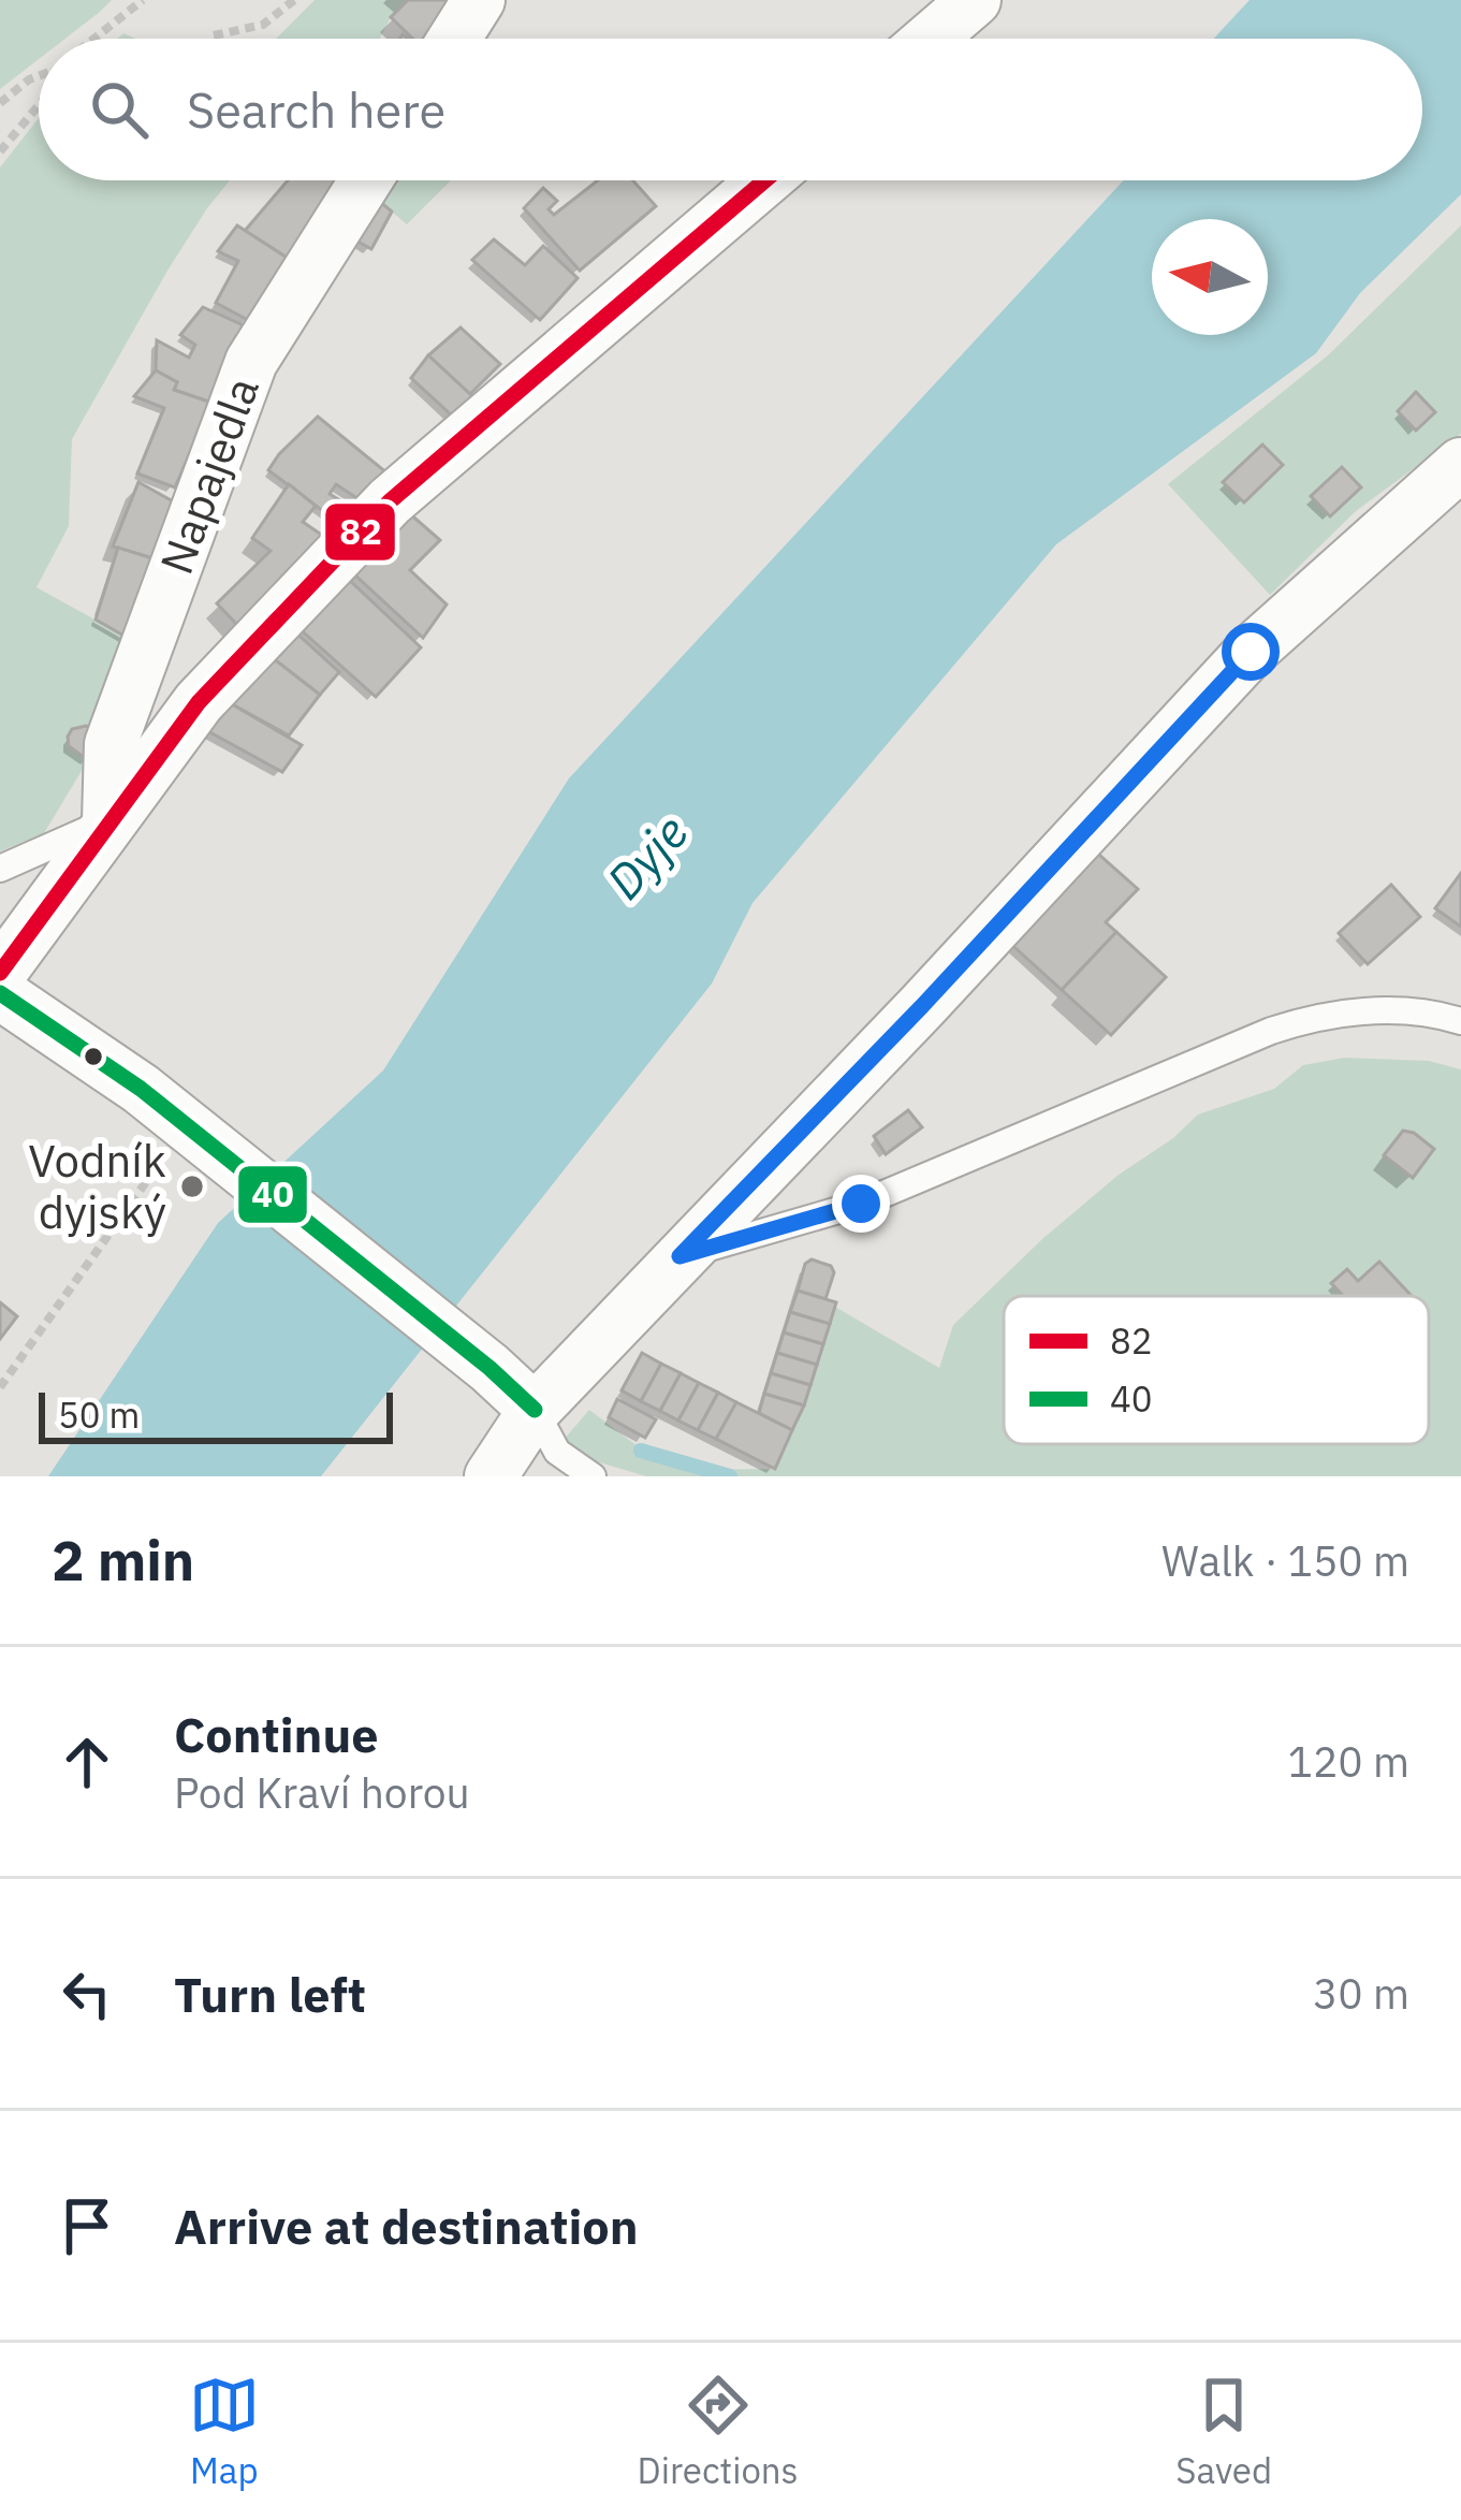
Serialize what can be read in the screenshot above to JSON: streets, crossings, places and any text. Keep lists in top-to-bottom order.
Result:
{
  "streets": {
    "street": ["Napajedla"]
  },
  "water": ["Dyje"],
  "places": ["Vodník dyjský"],
  "lines": ["transit line 82", "transit line 40"],
  "legend": ["82", "40"],
  "scale_bar": "50 m",
  "north": "left",
  "page": {
    "search": "Search here",
    "scale": "50 m",
    "heading": ["2 min", "Walk · 150 m"],
    "list": [
      ["Continue", "Pod Kraví horou", "120 m"],
      ["Turn left", "30 m"],
      "Arrive at destination"
    ],
    "nav": ["Map", "Directions", "Saved"]
  }
}
